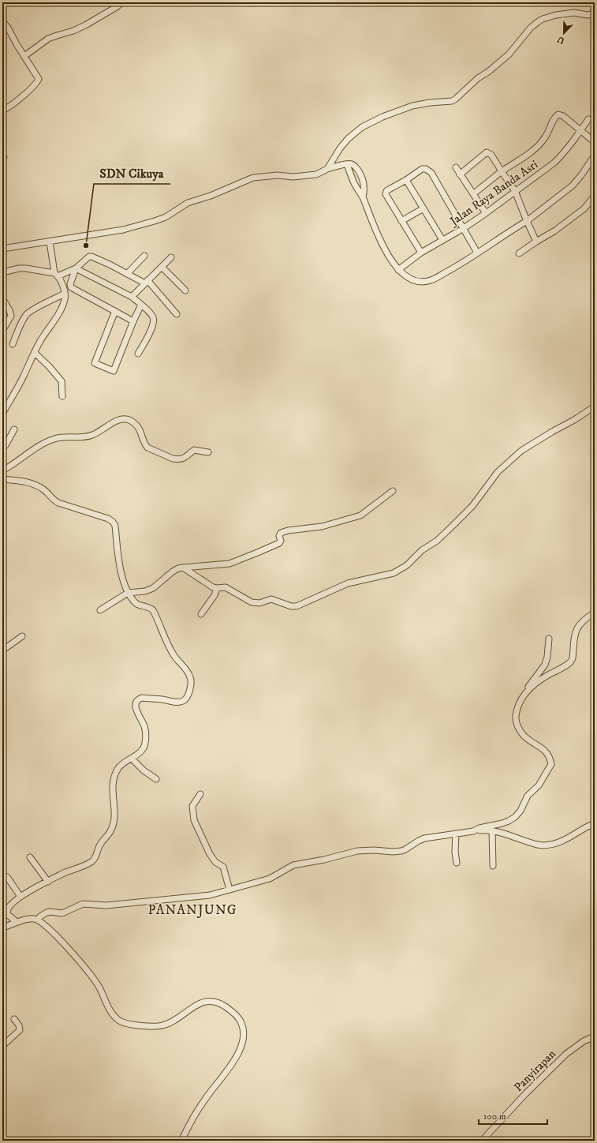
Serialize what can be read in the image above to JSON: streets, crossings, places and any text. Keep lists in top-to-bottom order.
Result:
{
  "streets": {
    "street": ["Jalan Raya Banda Asri", "Panyirapan"]
  },
  "districts": ["PANANJUNG"],
  "places": ["SDN Cikuya"],
  "scale_bar": "100 m",
  "north": "bottom left"
}
